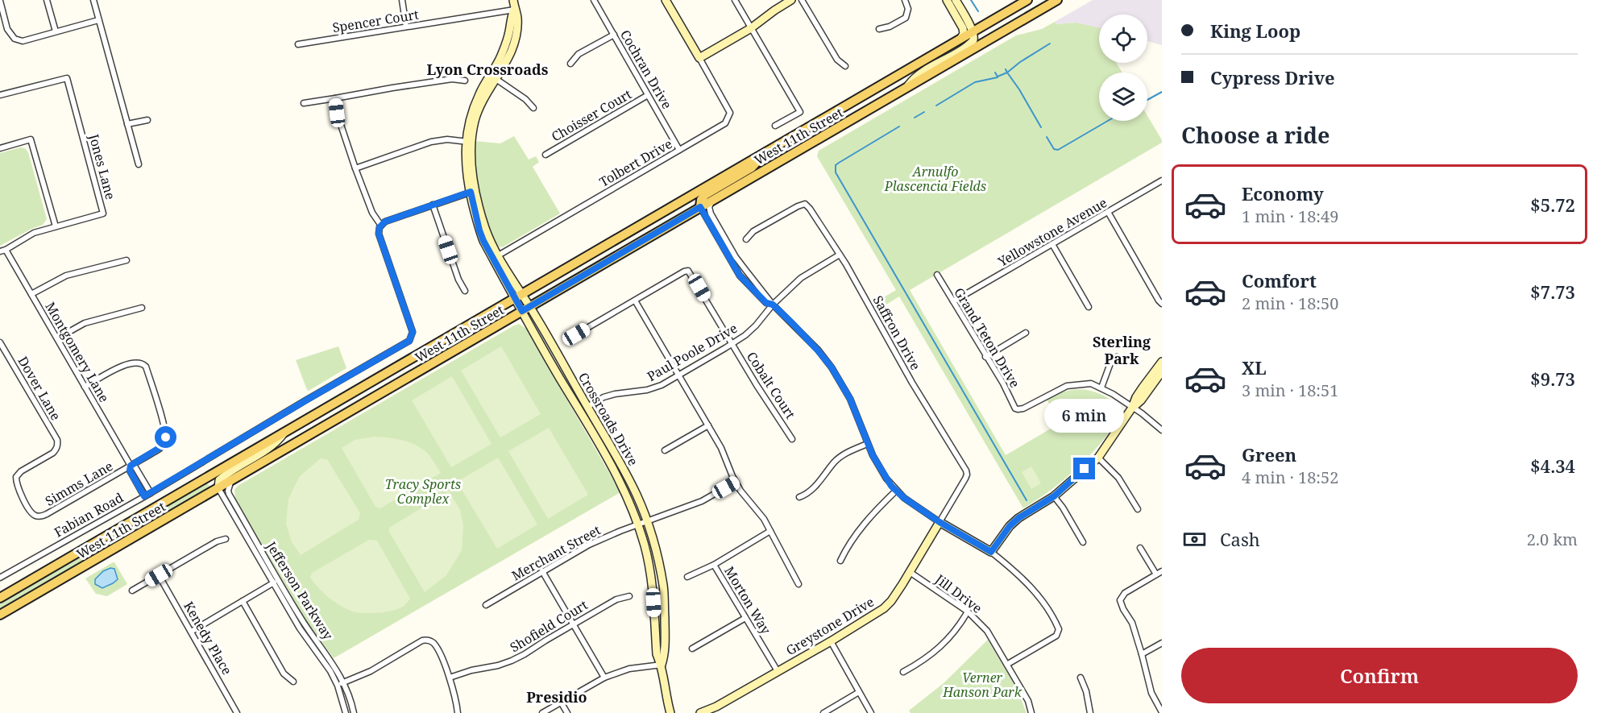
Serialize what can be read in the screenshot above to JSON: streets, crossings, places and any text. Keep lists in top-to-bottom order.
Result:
{
  "streets": {
    "main road": ["West 11th Street"],
    "street": [
      "Spencer Court",
      "Cochran Drive",
      "Choisser Court",
      "Tolbert Drive",
      "Jones Lane",
      "Yellowstone Avenue",
      "Saffron Drive",
      "Grand Teton Drive",
      "Montgomery Lane",
      "Paul Poole Drive",
      "Cobalt Court",
      "Dover Lane",
      "Crossroads Drive",
      "Simms Lane",
      "Fabian Road",
      "Merchant Street",
      "Jefferson Parkway",
      "Jill Drive",
      "Morton Way",
      "Shofield Court",
      "Greystone Drive",
      "Kenedy Place"
    ]
  },
  "crossings": [
    ["Spencer Court", "Crossroads Drive"],
    ["Cochran Drive", "Choisser Court"],
    ["Cochran Drive", "Tolbert Drive"],
    ["West 11th Street", "Crossroads Drive"],
    ["West 11th Street", "Jefferson Parkway"],
    ["Tolbert Drive", "Crossroads Drive"],
    ["Yellowstone Avenue", "Grand Teton Drive"],
    ["Saffron Drive", "Paul Poole Drive"],
    ["Saffron Drive", "Greystone Drive"],
    ["Montgomery Lane", "Simms Lane"],
    ["Montgomery Lane", "Fabian Road"],
    ["Paul Poole Drive", "Cobalt Court"],
    ["Paul Poole Drive", "Crossroads Drive"],
    ["Dover Lane", "Simms Lane"],
    ["Crossroads Drive", "Merchant Street"],
    ["Jill Drive", "Greystone Drive"],
    ["Morton Way", "Greystone Drive"]
  ],
  "districts": ["Lyon Crossroads", "Sterling Park", "Presidio"],
  "parks": ["Arnulfo Plascencia Fields", "Tracy Sports Complex", "Verner Hanson Park"],
  "page": {
    "banner": ["King Loop", "Cypress Drive"],
    "heading": "Choose a ride",
    "list": [
      {
        "name": "Economy",
        "note": "1 min · 18:49",
        "value": "$5.72"
      },
      {
        "name": "Comfort",
        "note": "2 min · 18:50",
        "value": "$7.73"
      },
      {
        "name": "XL",
        "note": "3 min · 18:51",
        "value": "$9.73"
      },
      {
        "name": "Green",
        "note": "4 min · 18:52",
        "value": "$4.34"
      }
    ],
    "bubble": "6 min",
    "pay": ["Cash", "2.0 km"],
    "buttons": "Confirm"
  }
}
